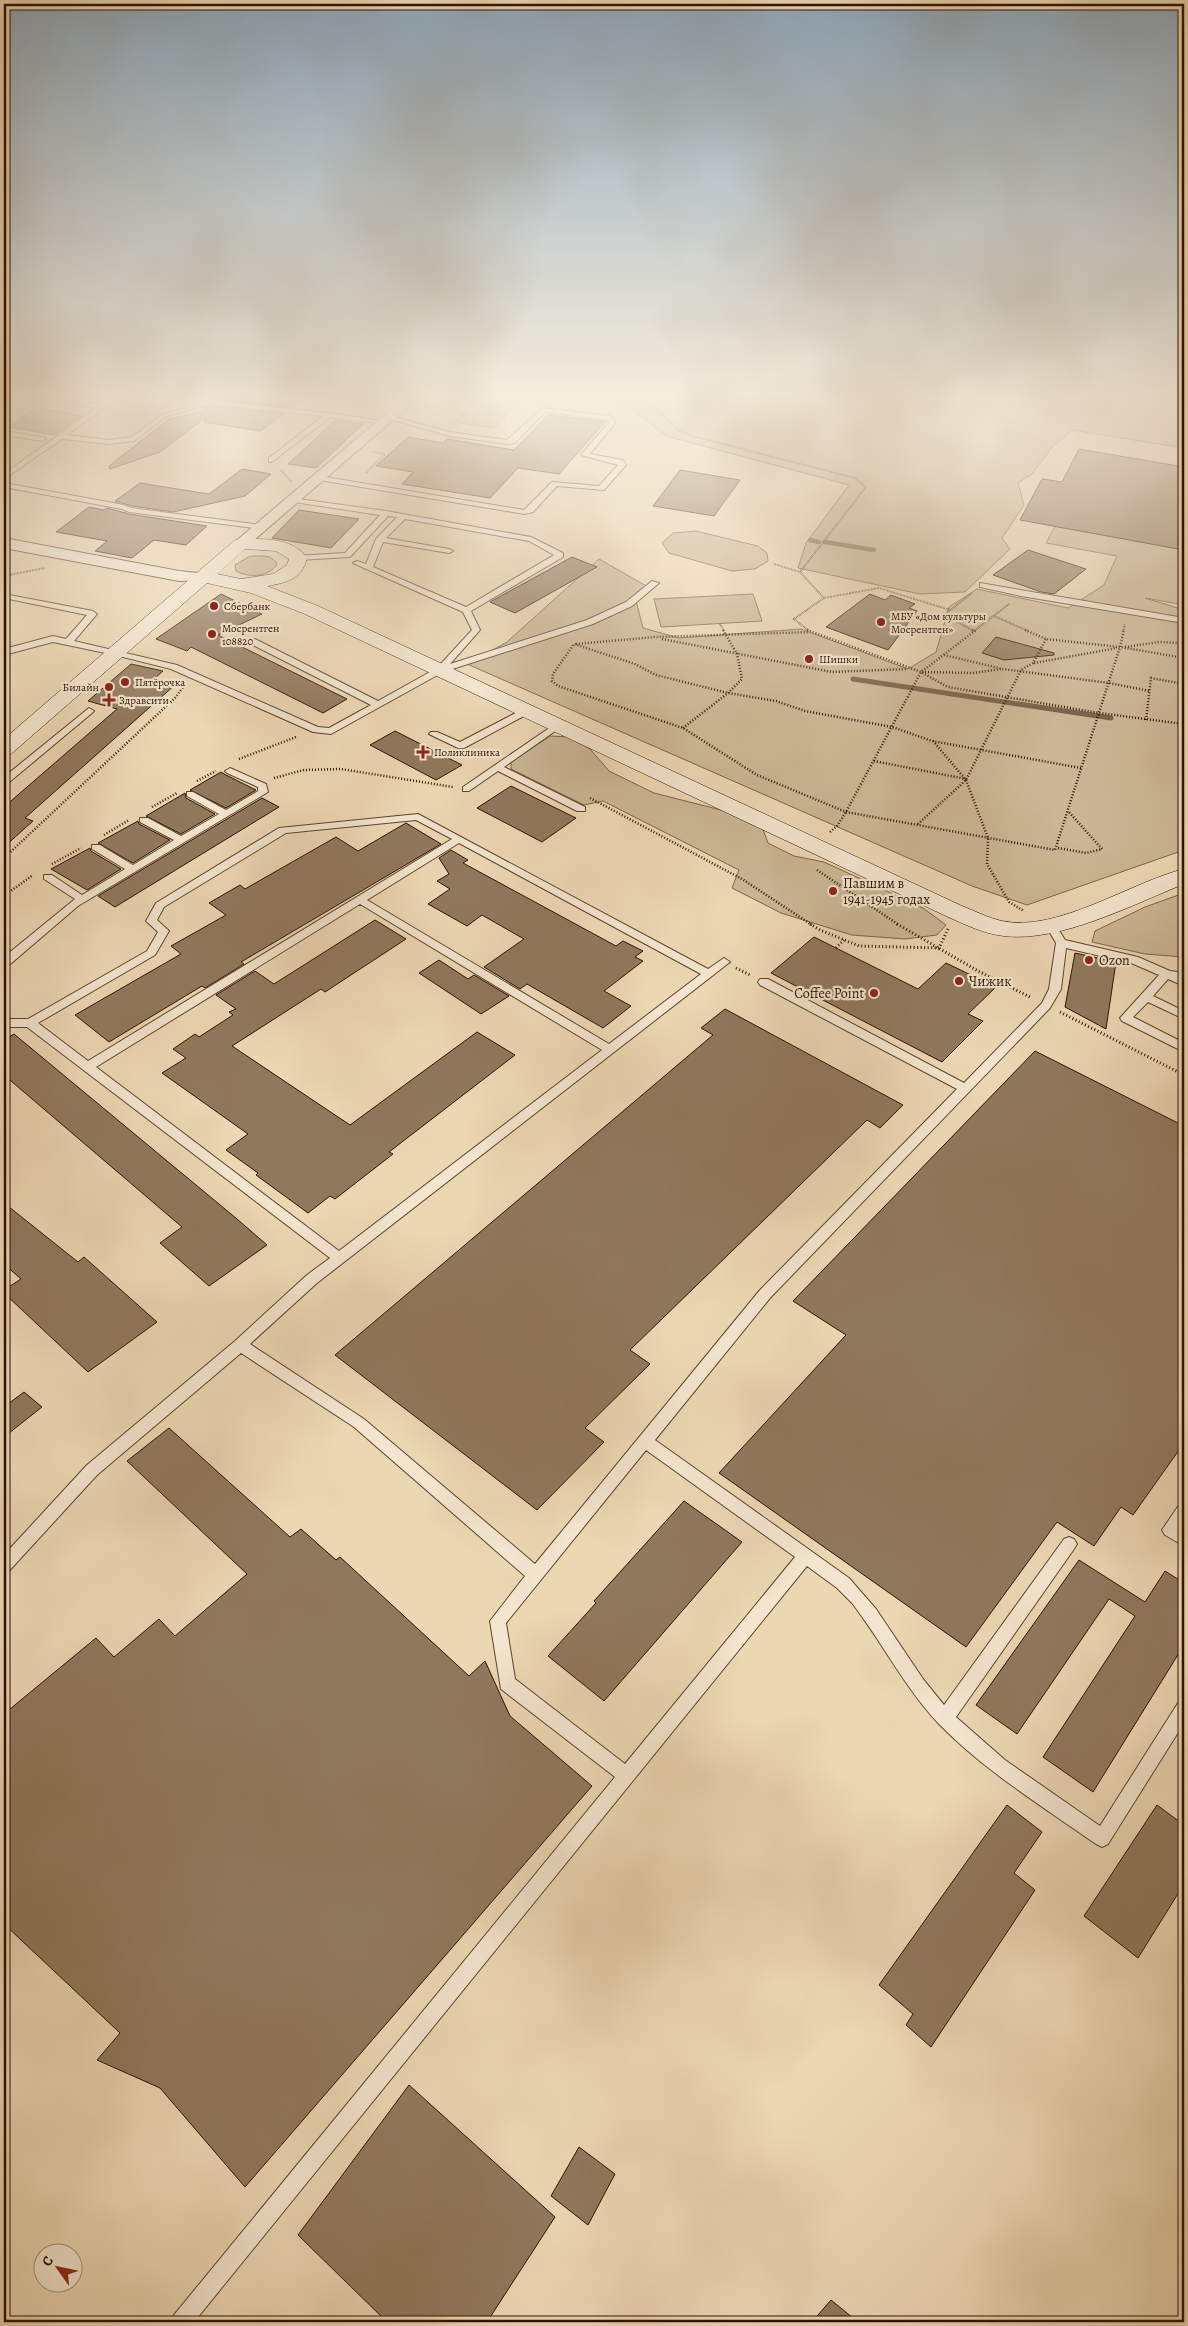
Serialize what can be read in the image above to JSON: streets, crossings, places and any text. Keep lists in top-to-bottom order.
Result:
{
  "places": {
    "other": [
      "Сбербанк",
      "МБУ «Дом культуры Мосрентген»",
      "Мосрентген 108820",
      "Шишки",
      "Пятёрочка",
      "Билайн",
      "Павшим в 1941-1945 годах",
      "Ozon",
      "Чижик",
      "Coffee Point"
    ],
    "health": ["Здравсити", "Поликлиника"]
  },
  "north": "top left"
}
